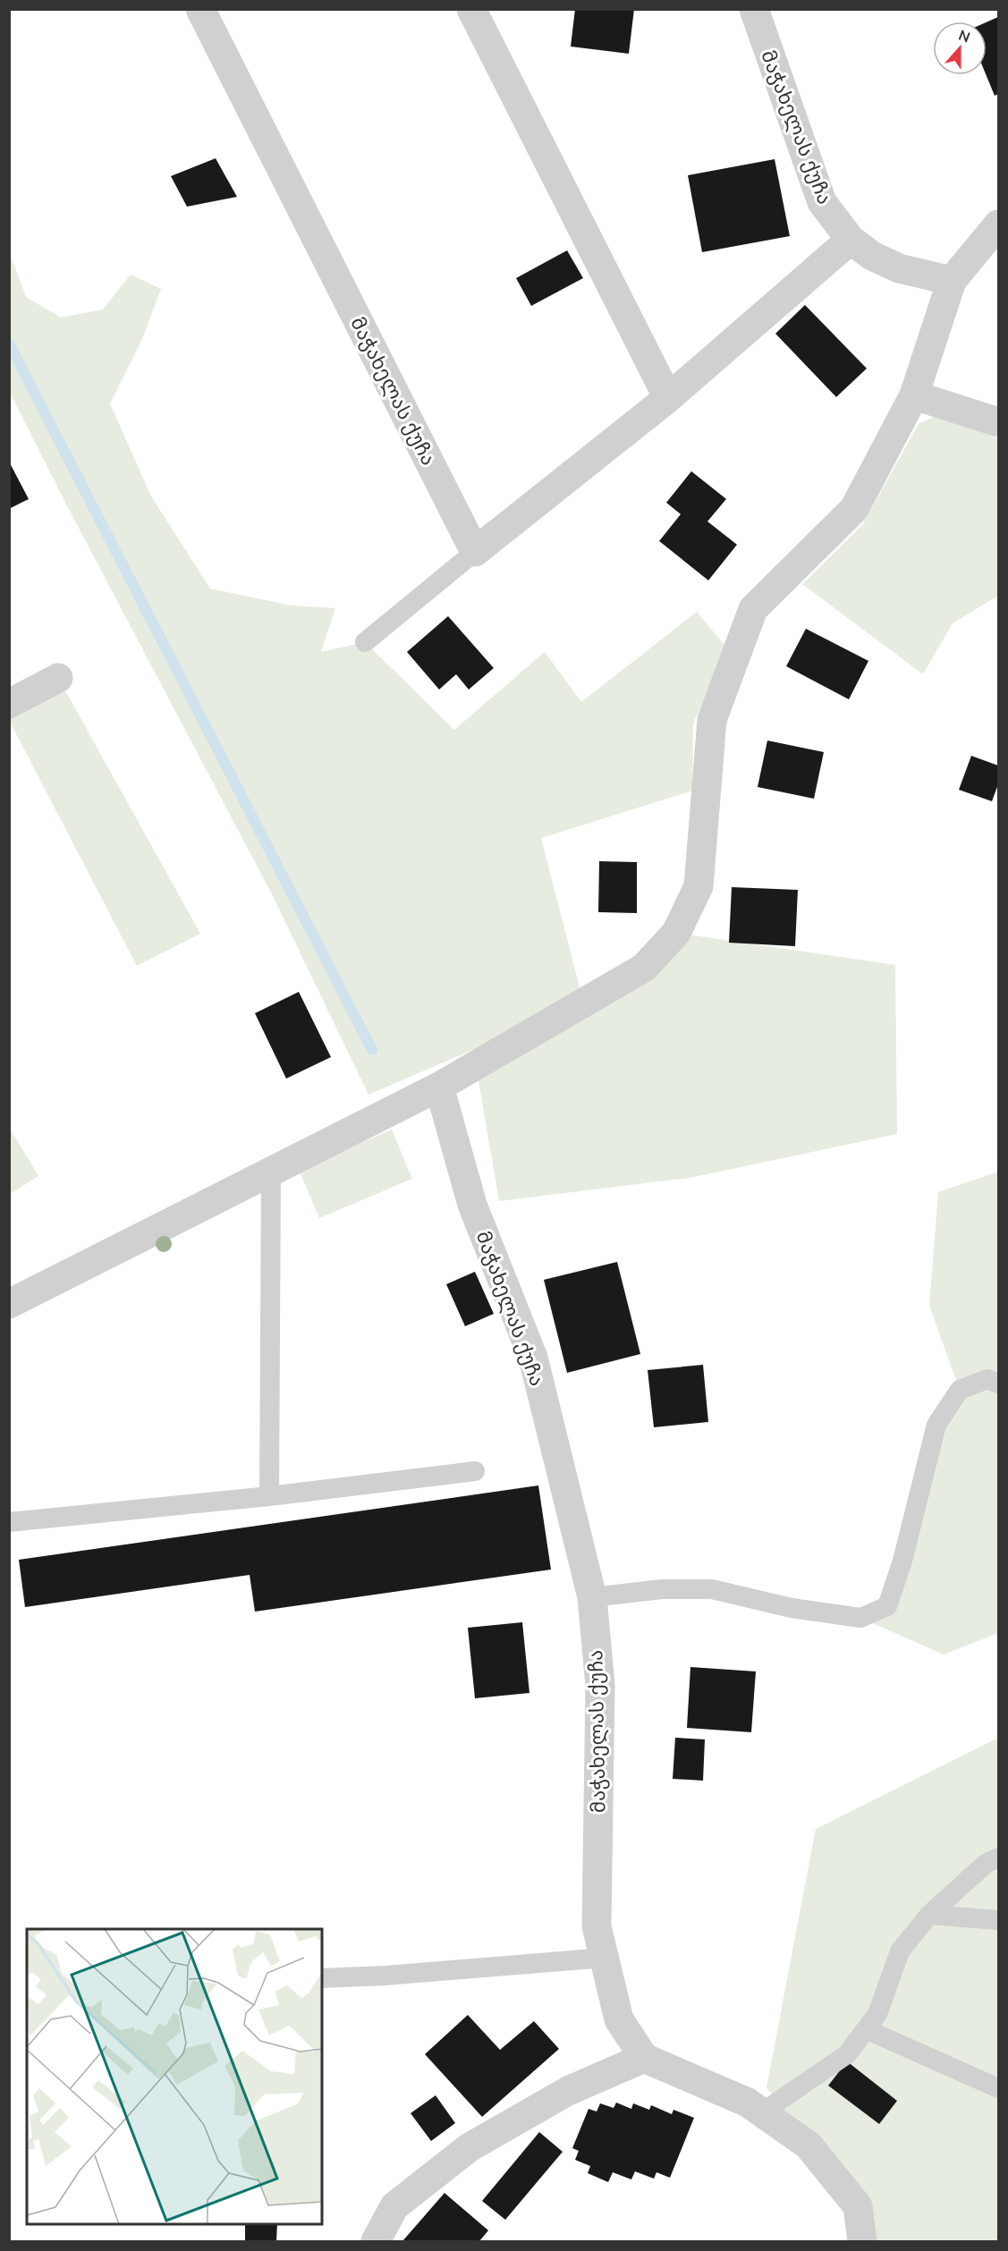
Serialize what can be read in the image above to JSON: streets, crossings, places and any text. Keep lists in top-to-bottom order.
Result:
{
  "streets": {
    "street": ["მაჭახელას ქუჩა"]
  },
  "north": "top"
}
